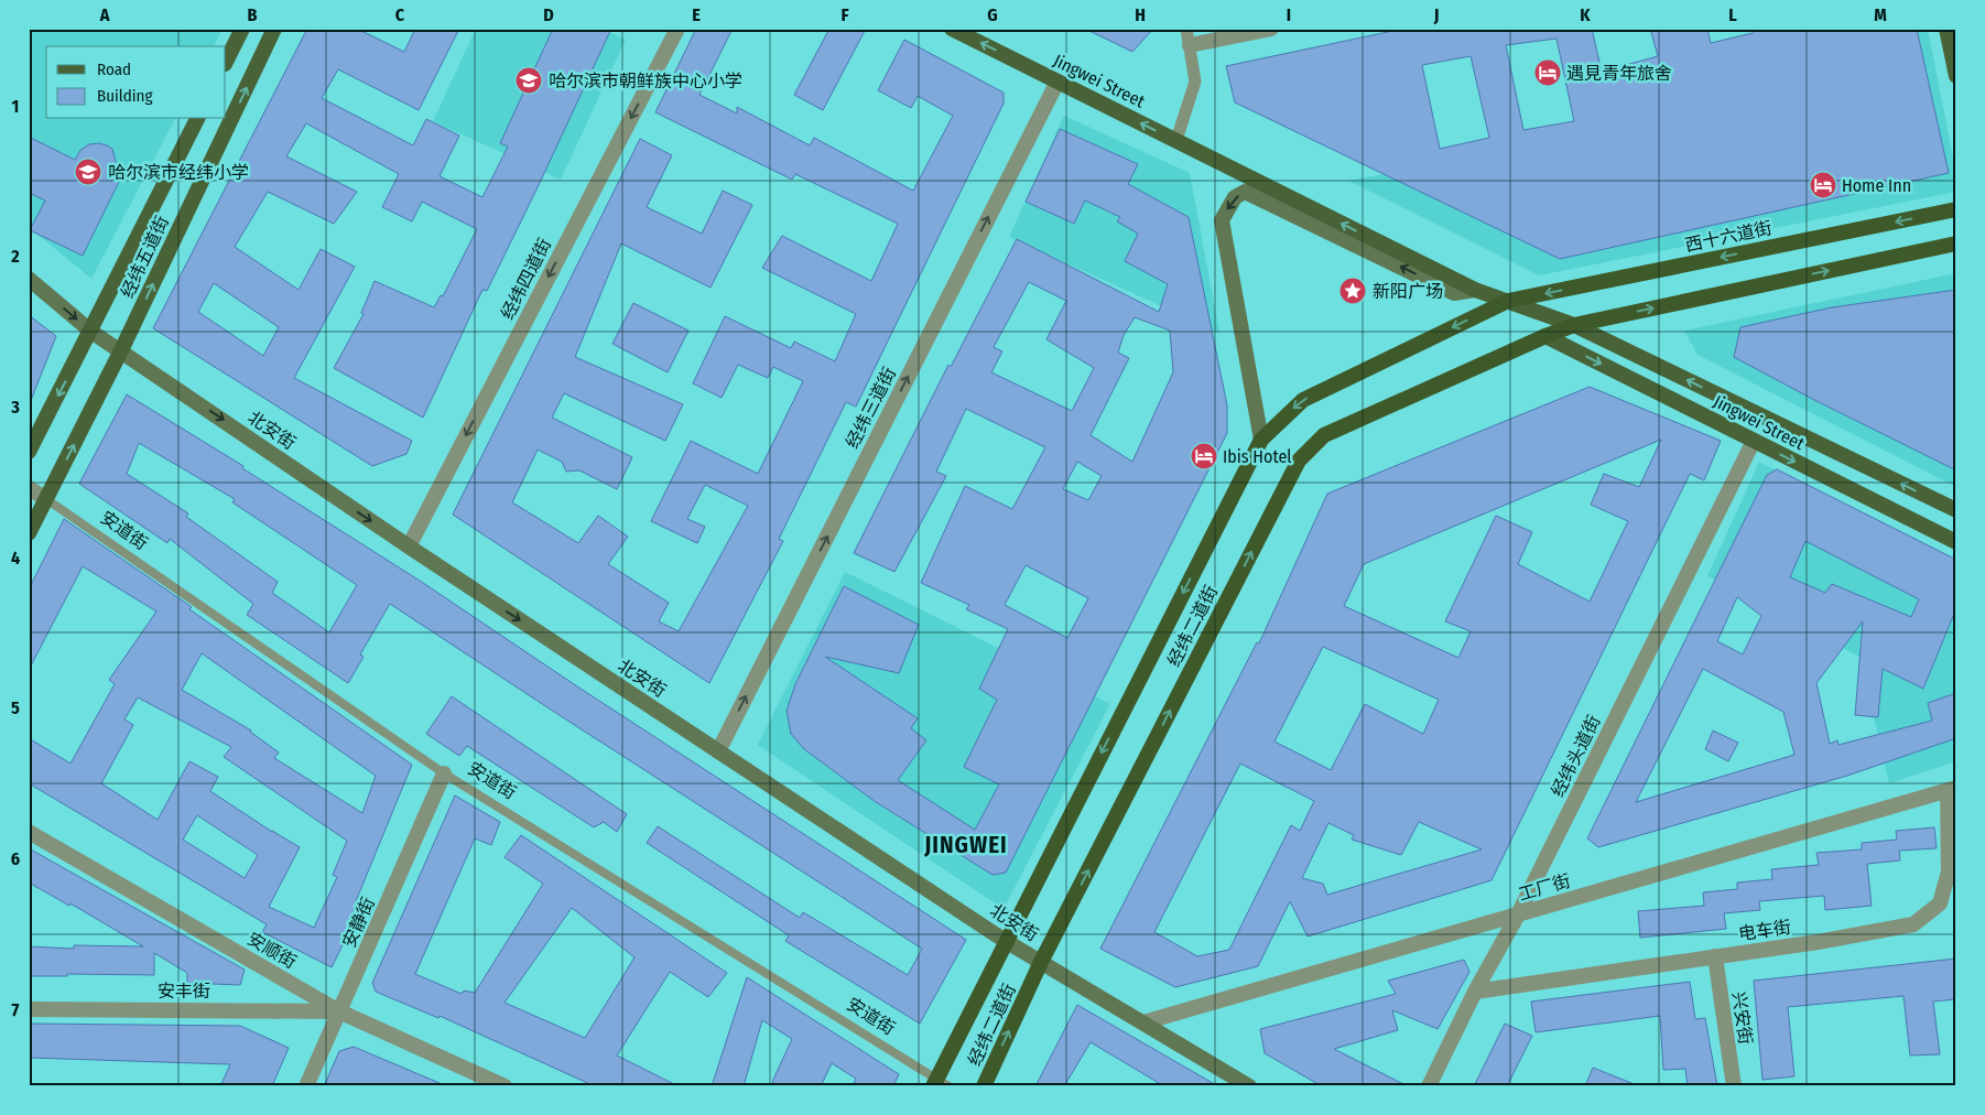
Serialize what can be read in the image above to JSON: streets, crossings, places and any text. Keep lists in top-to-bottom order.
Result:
{
  "streets": {
    "highway": ["西十六道街", "经纬二道街"],
    "main road": ["Jingwei Street", "经纬五道街", "北安街"],
    "street": [
      "经纬四道街",
      "经纬三道街",
      "安道街",
      "经纬头道街",
      "工厂街",
      "安静街",
      "电车街",
      "安顺街",
      "安丰街",
      "兴安街"
    ]
  },
  "crossings": [
    ["Jingwei Street", "西十六道街"],
    ["Jingwei Street", "经纬三道街"],
    ["Jingwei Street", "经纬二道街"],
    ["Jingwei Street", "经纬头道街"],
    ["西十六道街", "经纬二道街"],
    ["经纬五道街", "北安街"],
    ["经纬五道街", "安道街"],
    ["经纬四道街", "北安街"],
    ["经纬三道街", "北安街"],
    ["北安街", "经纬二道街"],
    ["北安街", "工厂街"],
    ["安道街", "经纬二道街"],
    ["安道街", "安静街"],
    ["经纬头道街", "工厂街"],
    ["经纬头道街", "电车街"],
    ["工厂街", "电车街"],
    ["安静街", "安顺街"],
    ["安静街", "安丰街"],
    ["电车街", "兴安街"],
    ["安顺街", "安丰街"]
  ],
  "one_way": ["经纬四道街", "经纬三道街", "北安街"],
  "districts": ["JINGWEI"],
  "places": {
    "hotel": ["遇見青年旅舍", "Home Inn", "Ibis Hotel"],
    "school or university": ["哈尔滨市朝鲜族中心小学", "哈尔滨市经纬小学"],
    "place": ["新阳广场"]
  },
  "legend": ["Road", "Building"],
  "grid": {
    "columns": [
      "A",
      "B",
      "C",
      "D",
      "E",
      "F",
      "G",
      "H",
      "I",
      "J",
      "K",
      "L",
      "M"
    ],
    "rows": [
      "1",
      "2",
      "3",
      "4",
      "5",
      "6",
      "7"
    ]
  }
}
